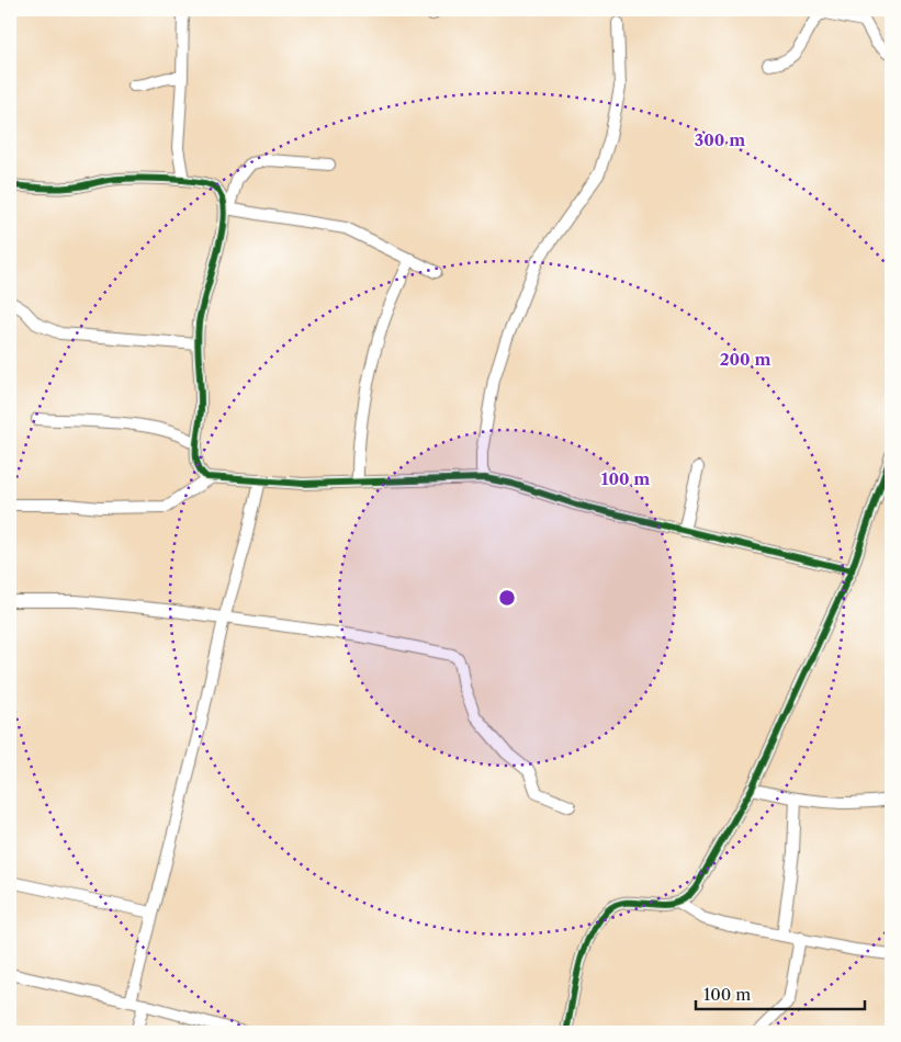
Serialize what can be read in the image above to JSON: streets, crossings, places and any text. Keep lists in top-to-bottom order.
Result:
{
  "scale_bar": "100 m",
  "rings": ["300 m", "200 m", "100 m"]
}
